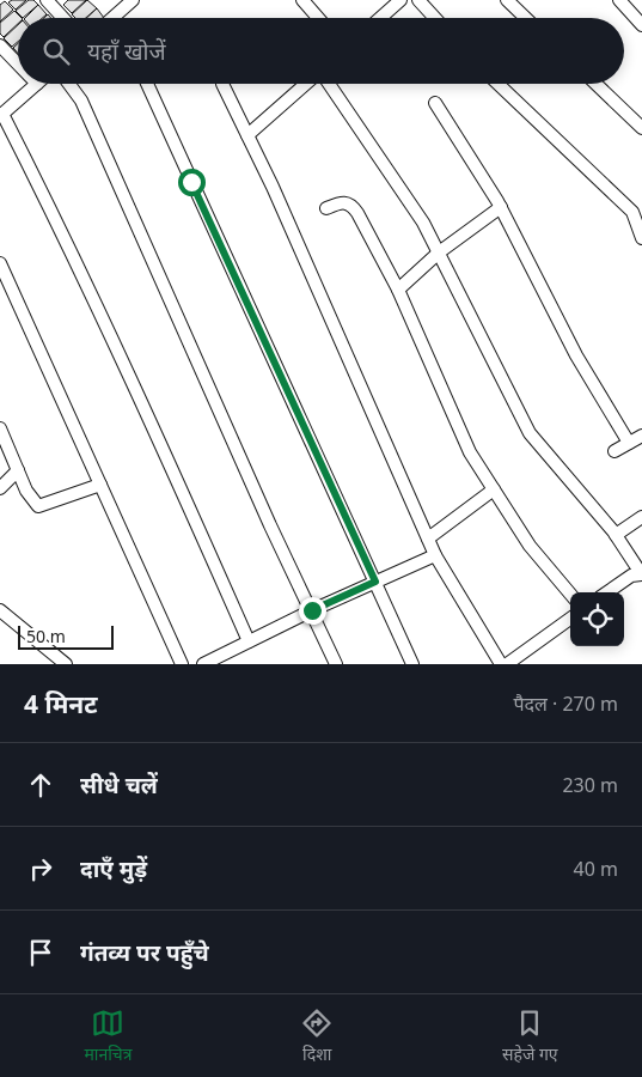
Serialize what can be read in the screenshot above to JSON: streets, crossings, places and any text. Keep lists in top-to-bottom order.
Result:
{
  "scale_bar": "50 m",
  "page": {
    "search": "यहाँ खोजें",
    "scale": "50 m",
    "heading": ["4 मिनट", "पैदल · 270 m"],
    "list": [
      ["सीधे चलें", "230 m"],
      ["दाएँ मुड़ें", "40 m"],
      "गंतव्य पर पहुँचे"
    ],
    "nav": ["मानचित्र", "दिशा", "सहेजे गए"]
  }
}
